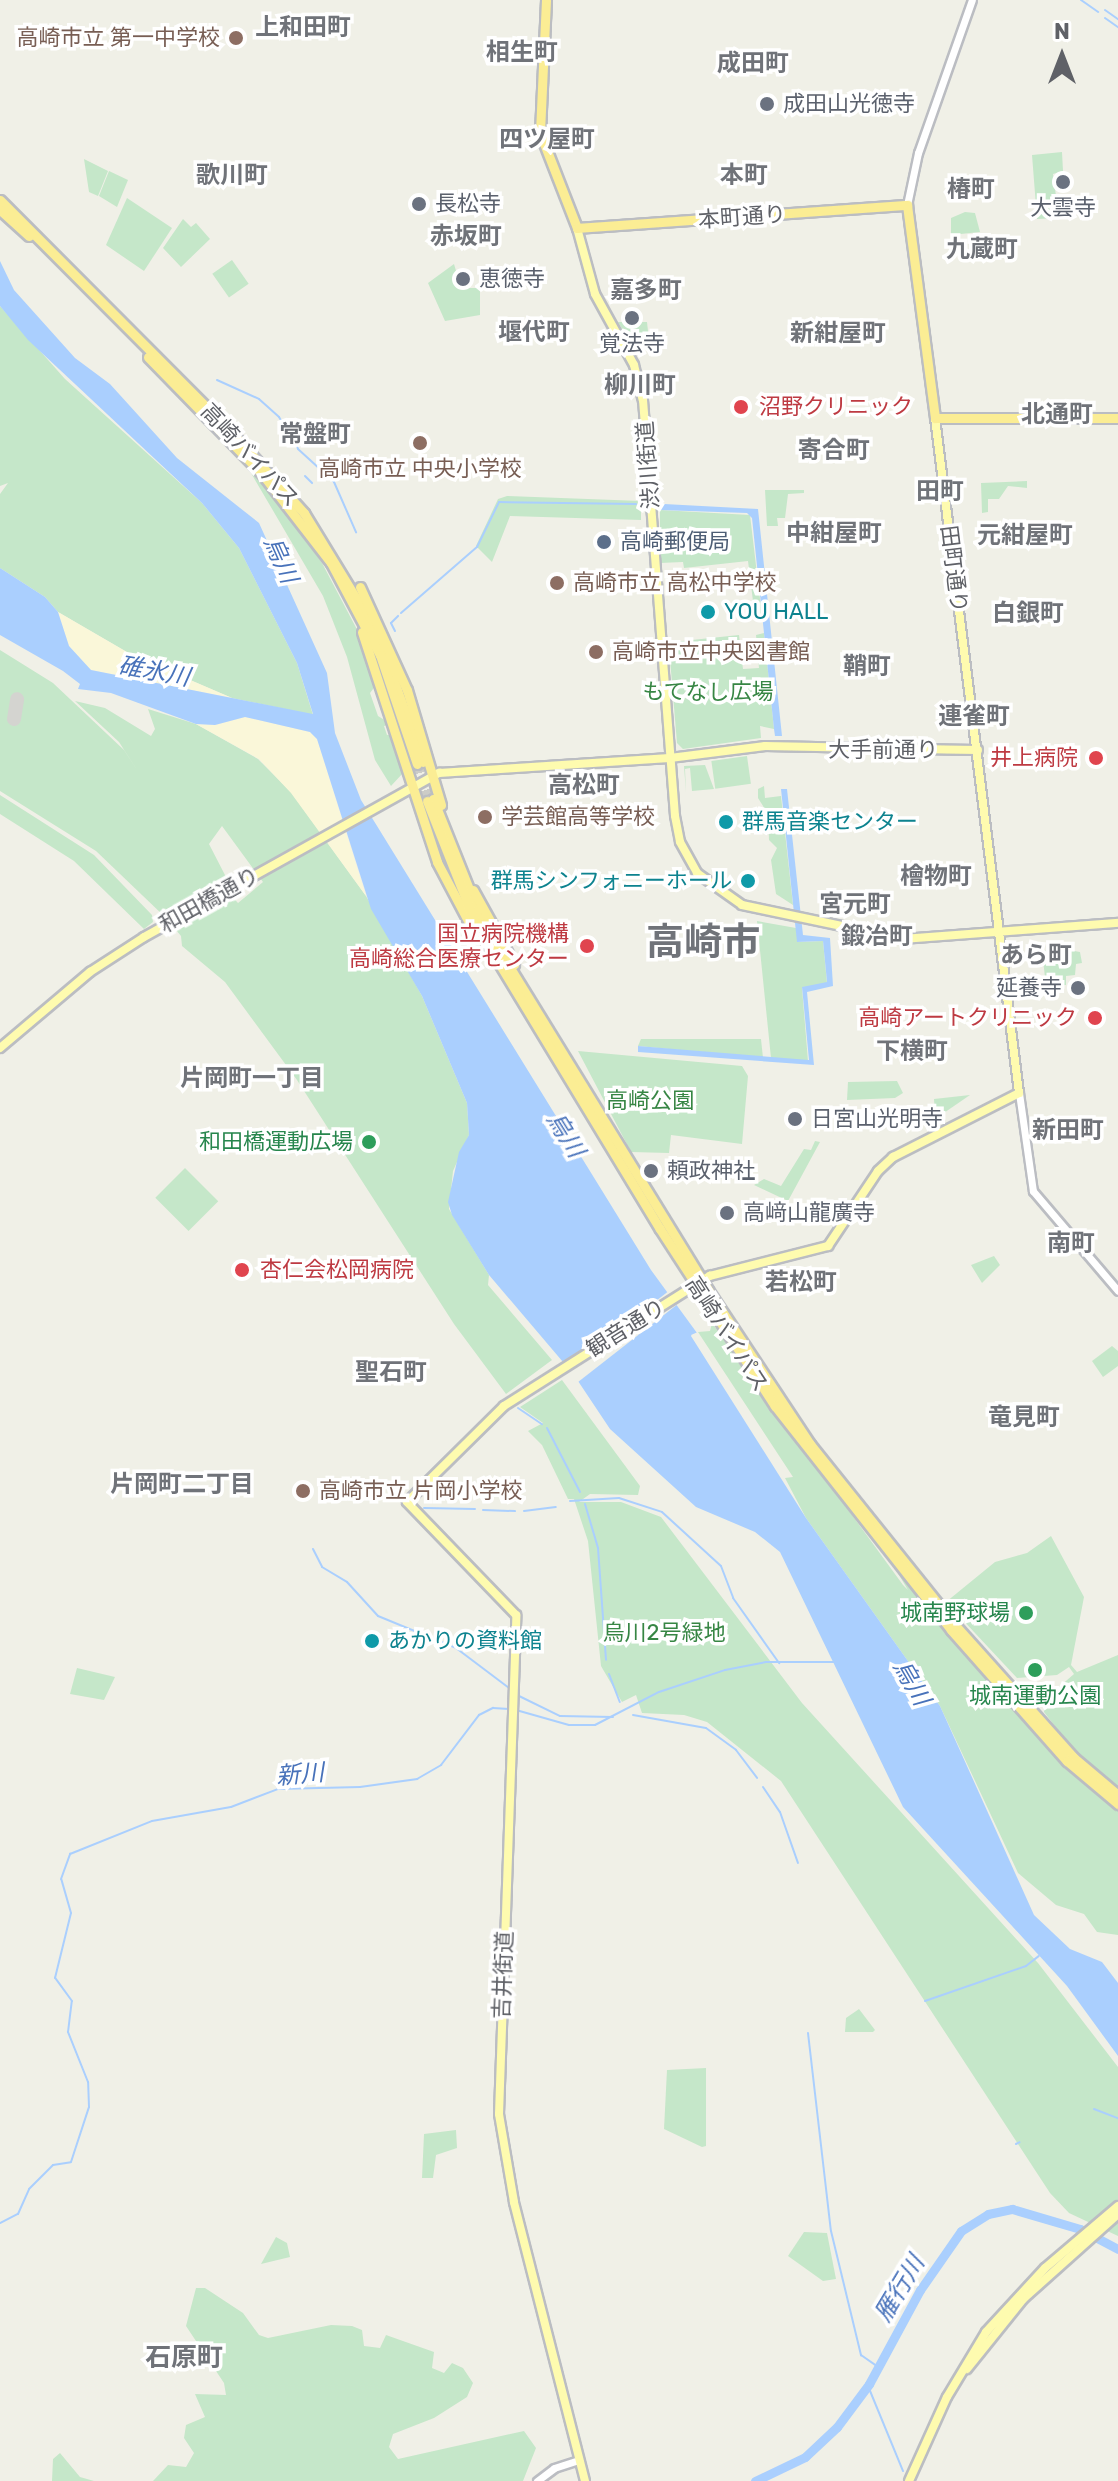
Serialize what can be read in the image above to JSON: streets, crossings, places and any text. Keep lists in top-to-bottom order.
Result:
{
  "streets": {
    "highway": [
      "本町通り",
      "高崎バイパス",
      "渋川街道",
      "田町通り"
    ],
    "main road": [
      "大手前通り",
      "和田橋通り",
      "観音通り",
      "吉井街道"
    ]
  },
  "crossings": [
    ["本町通り", "渋川街道"],
    ["本町通り", "田町通り"],
    ["高崎バイパス", "観音通り"],
    ["渋川街道", "田町通り"],
    ["渋川街道", "大手前通り"],
    ["田町通り", "大手前通り"],
    ["田町通り", "観音通り"],
    ["大手前通り", "和田橋通り"],
    ["観音通り", "吉井街道"]
  ],
  "districts": [
    "上和田町",
    "相生町",
    "成田町",
    "四ツ屋町",
    "歌川町",
    "本町",
    "椿町",
    "赤坂町",
    "九蔵町",
    "嘉多町",
    "堰代町",
    "新紺屋町",
    "柳川町",
    "北通町",
    "常盤町",
    "寄合町",
    "田町",
    "中紺屋町",
    "元紺屋町",
    "白銀町",
    "鞘町",
    "連雀町",
    "高松町",
    "檜物町",
    "宮元町",
    "鍛冶町",
    "高崎市",
    "あら町",
    "下横町",
    "片岡町一丁目",
    "新田町",
    "南町",
    "若松町",
    "聖石町",
    "竜見町",
    "片岡町二丁目",
    "石原町"
  ],
  "water": [
    "烏川",
    "碓氷川",
    "新川",
    "雁行川"
  ],
  "parks": ["もてなし広場", "高崎公園", "烏川2号緑地"],
  "places": [
    "高崎市立 第一中学校",
    "成田山光徳寺",
    "大雲寺",
    "長松寺",
    "恵徳寺",
    "覚法寺",
    "沼野クリニック",
    "高崎市立 中央小学校",
    "高崎郵便局",
    "高崎市立 高松中学校",
    "YOU HALL",
    "高崎市立中央図書館",
    "井上病院",
    "学芸館高等学校",
    "群馬音楽センター",
    "群馬シンフォニーホール",
    "国立病院機構 高崎総合医療センター",
    "延養寺",
    "高崎アートクリニック",
    "日宮山光明寺",
    "和田橋運動広場",
    "頼政神社",
    "高﨑山龍廣寺",
    "杏仁会松岡病院",
    "高崎市立 片岡小学校",
    "城南野球場",
    "あかりの資料館",
    "城南運動公園"
  ],
  "north": "top"
}
